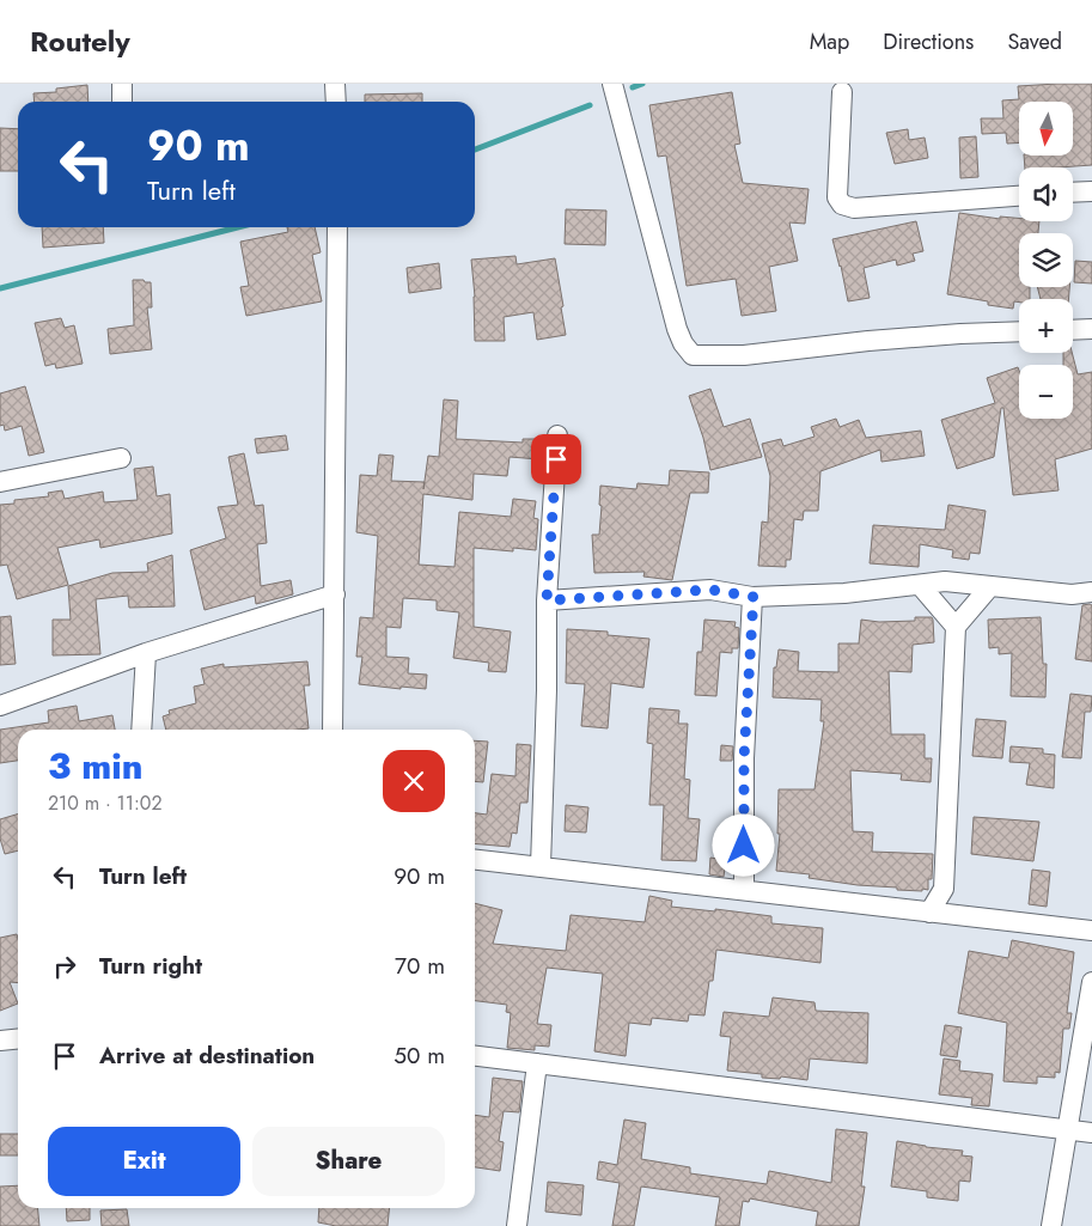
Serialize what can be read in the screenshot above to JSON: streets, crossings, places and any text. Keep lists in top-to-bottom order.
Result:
{
  "north": "bottom",
  "page": {
    "header": "Routely",
    "nav": ["Map", "Directions", "Saved"],
    "map_buttons": ["+", "−"],
    "turn": ["90 m", "Turn left"],
    "heading": ["3 min", "210 m · 11:02"],
    "list": [
      {
        "name": "Turn left",
        "value": "90 m"
      },
      {
        "name": "Turn right",
        "value": "70 m"
      },
      {
        "name": "Arrive at destination",
        "value": "50 m"
      }
    ],
    "buttons": ["Exit", "Share"]
  }
}
